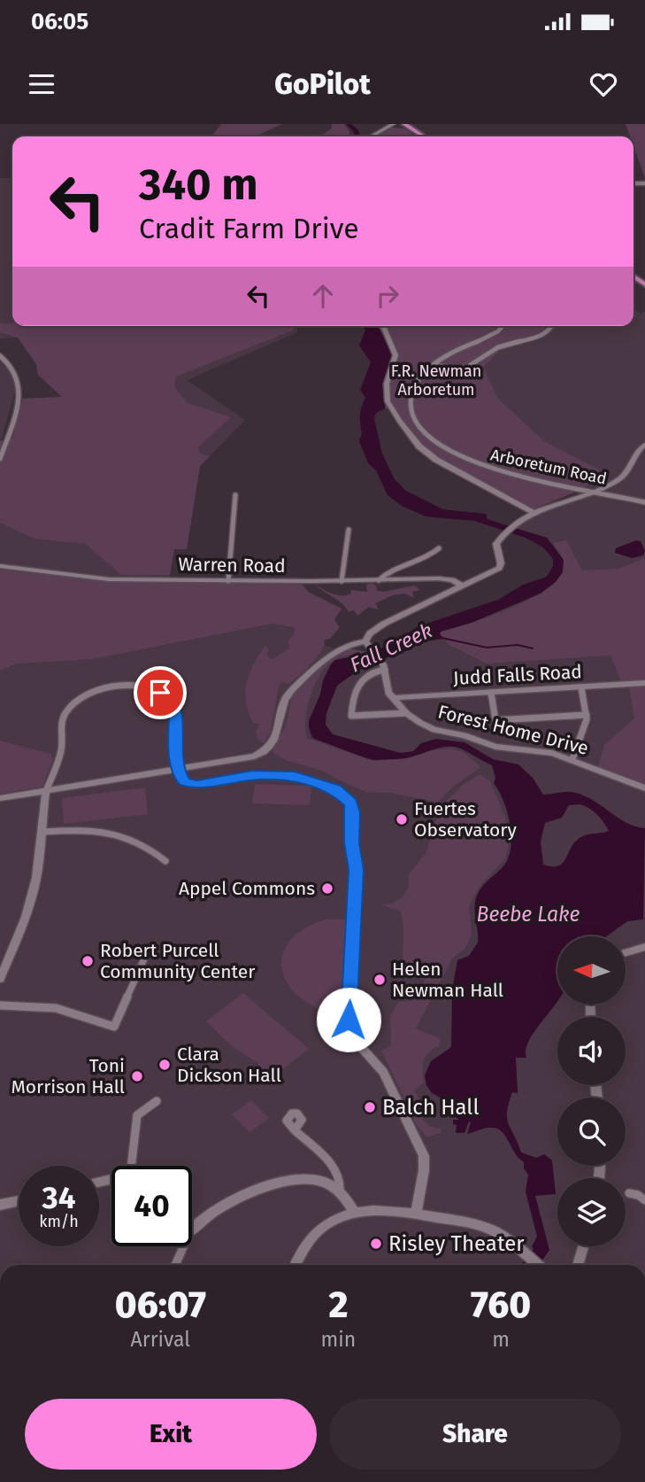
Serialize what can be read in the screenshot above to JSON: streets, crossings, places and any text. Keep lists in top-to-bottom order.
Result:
{
  "streets": {
    "street": [
      "Arboretum Road",
      "Warren Road",
      "Judd Falls Road",
      "Forest Home Drive"
    ]
  },
  "crossings": [
    ["Judd Falls Road", "Forest Home Drive"]
  ],
  "water": ["Fall Creek", "Beebe Lake"],
  "parks": ["F.R. Newman Arboretum"],
  "places": [
    "Fuertes Observatory",
    "Appel Commons",
    "Robert Purcell Community Center",
    "Helen Newman Hall",
    "Clara Dickson Hall",
    "Toni Morrison Hall",
    "Balch Hall",
    "Risley Theater"
  ],
  "north": "left",
  "page": {
    "status": "06:05",
    "header": "GoPilot",
    "turn": ["340 m", "Cradit Farm Drive"],
    "speed": "34 km/h",
    "limit": "40",
    "eta": [
      "06:07",
      "Arrival",
      "2",
      "min",
      "760",
      "m"
    ],
    "buttons": ["Exit", "Share"]
  }
}
